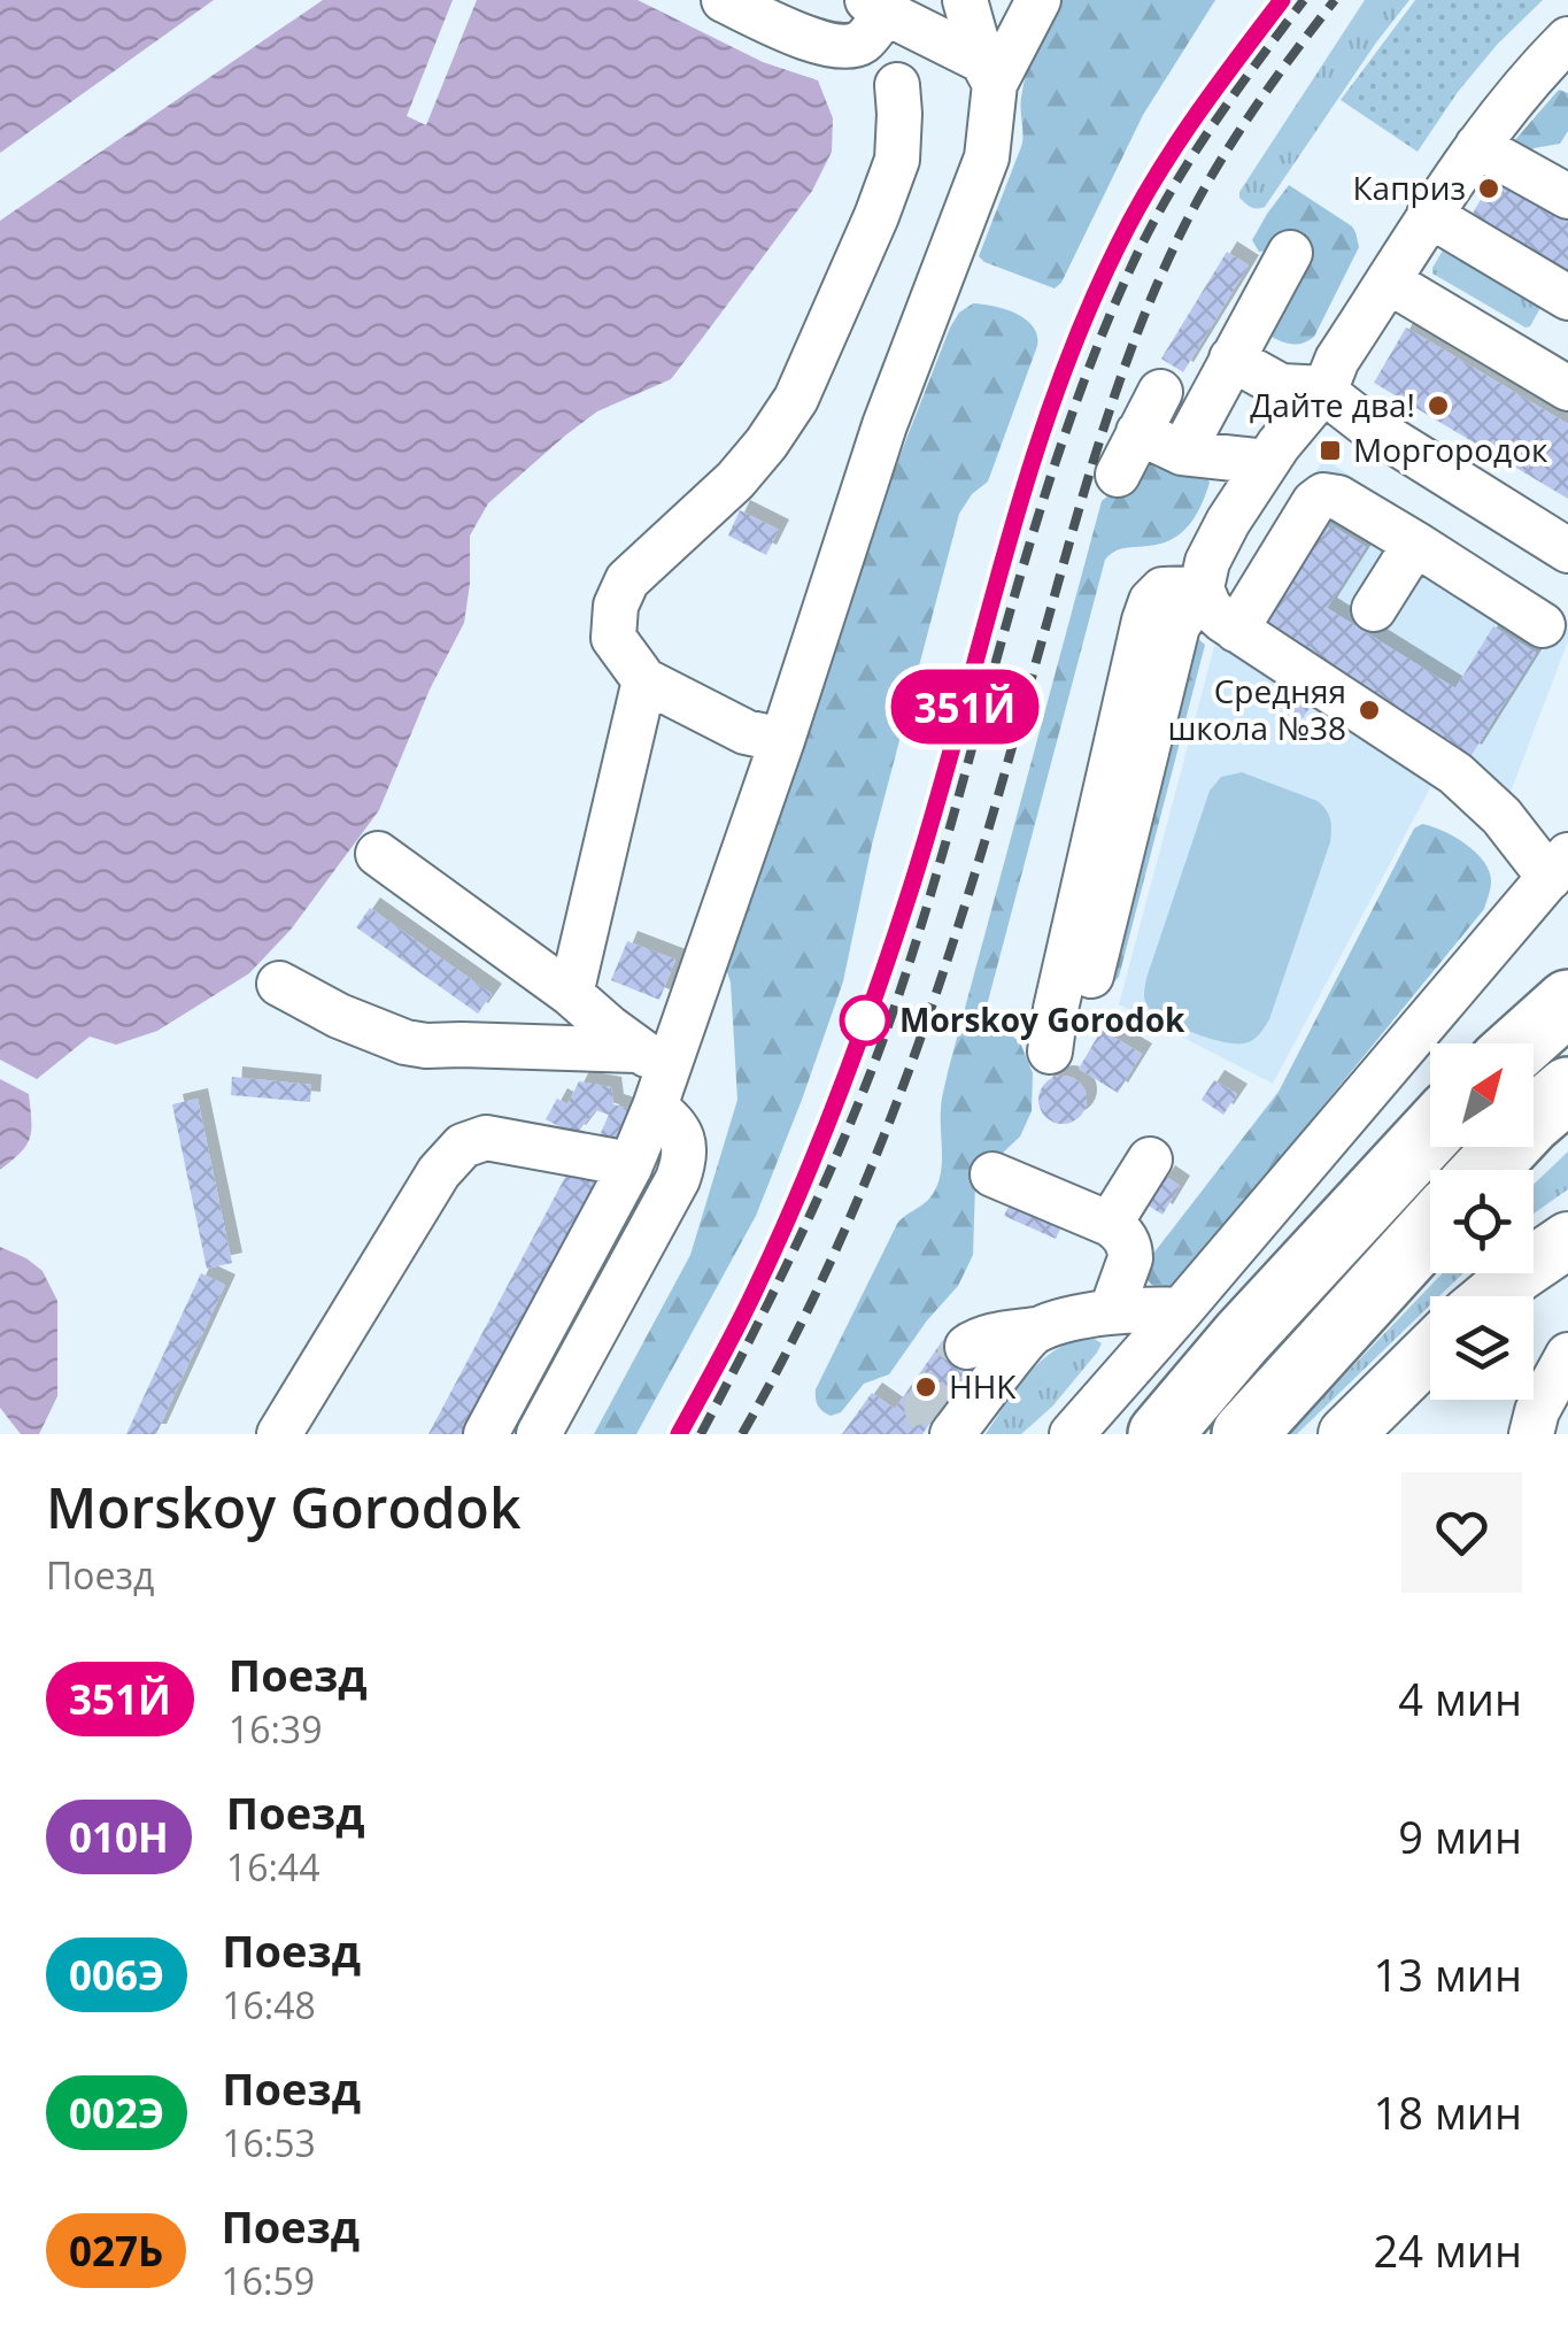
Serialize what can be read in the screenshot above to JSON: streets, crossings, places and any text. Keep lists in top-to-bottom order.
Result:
{
  "places": {
    "other": [
      "Каприз",
      "Дайте два!",
      "Средняя школа №38",
      "Morskoy Gorodok",
      "HHK"
    ],
    "transit": ["Моргородок"]
  },
  "north": "top right",
  "page": {
    "on_map": "351Й",
    "heading": ["Morskoy Gorodok", "Поезд"],
    "list": [
      {
        "mark": "351Й",
        "name": "Поезд",
        "note": "16:39",
        "value": "4 мин"
      },
      {
        "mark": "010Н",
        "name": "Поезд",
        "note": "16:44",
        "value": "9 мин"
      },
      {
        "mark": "006Э",
        "name": "Поезд",
        "note": "16:48",
        "value": "13 мин"
      },
      {
        "mark": "002Э",
        "name": "Поезд",
        "note": "16:53",
        "value": "18 мин"
      },
      {
        "mark": "027Ь",
        "name": "Поезд",
        "note": "16:59",
        "value": "24 мин"
      }
    ]
  }
}
